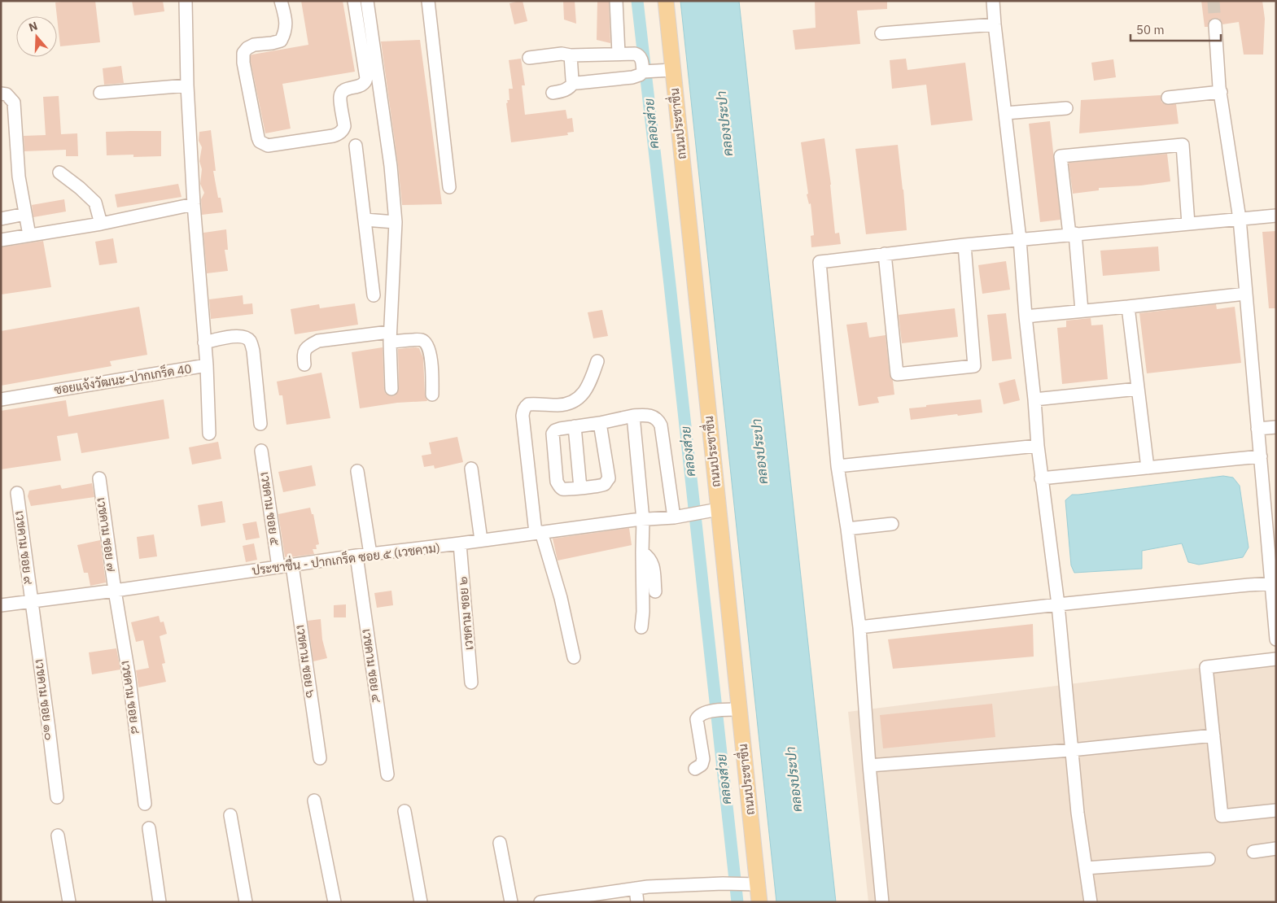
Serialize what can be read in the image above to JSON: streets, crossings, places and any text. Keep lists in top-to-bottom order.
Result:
{
  "streets": {
    "main road": ["ถนนประชาชื่น"],
    "street": [
      "ซอยแจ้งวัฒนะ-ปากเกร็ด 40",
      "เวชคาม ซอย ๕",
      "เวชคาม ซอย ๗",
      "เวชคาม ซอย ๙",
      "ประชาชื่น - ปากเกร็ด ซอย ๕ (เวชคาม)",
      "เวชคาม ซอย ๒",
      "เวชคาม ซอย ๖",
      "เวชคาม ซอย ๔",
      "เวชคาม ซอย ๘",
      "เวชคาม ซอย ๑๐"
    ]
  },
  "crossings": [
    ["ถนนประชาชื่น", "ประชาชื่น - ปากเกร็ด ซอย ๕ (เวชคาม)"],
    ["เวชคาม ซอย ๕", "ประชาชื่น - ปากเกร็ด ซอย ๕ (เวชคาม)"],
    ["เวชคาม ซอย ๗", "ประชาชื่น - ปากเกร็ด ซอย ๕ (เวชคาม)"],
    ["เวชคาม ซอย ๗", "เวชคาม ซอย ๘"],
    ["เวชคาม ซอย ๙", "ประชาชื่น - ปากเกร็ด ซอย ๕ (เวชคาม)"],
    ["เวชคาม ซอย ๙", "เวชคาม ซอย ๑๐"],
    ["ประชาชื่น - ปากเกร็ด ซอย ๕ (เวชคาม)", "เวชคาม ซอย ๒"],
    ["ประชาชื่น - ปากเกร็ด ซอย ๕ (เวชคาม)", "เวชคาม ซอย ๖"],
    ["ประชาชื่น - ปากเกร็ด ซอย ๕ (เวชคาม)", "เวชคาม ซอย ๔"],
    ["ประชาชื่น - ปากเกร็ด ซอย ๕ (เวชคาม)", "เวชคาม ซอย ๘"],
    ["ประชาชื่น - ปากเกร็ด ซอย ๕ (เวชคาม)", "เวชคาม ซอย ๑๐"]
  ],
  "water": ["คลองส่วย", "คลองประปา"],
  "scale_bar": "50 m",
  "north": "top"
}
